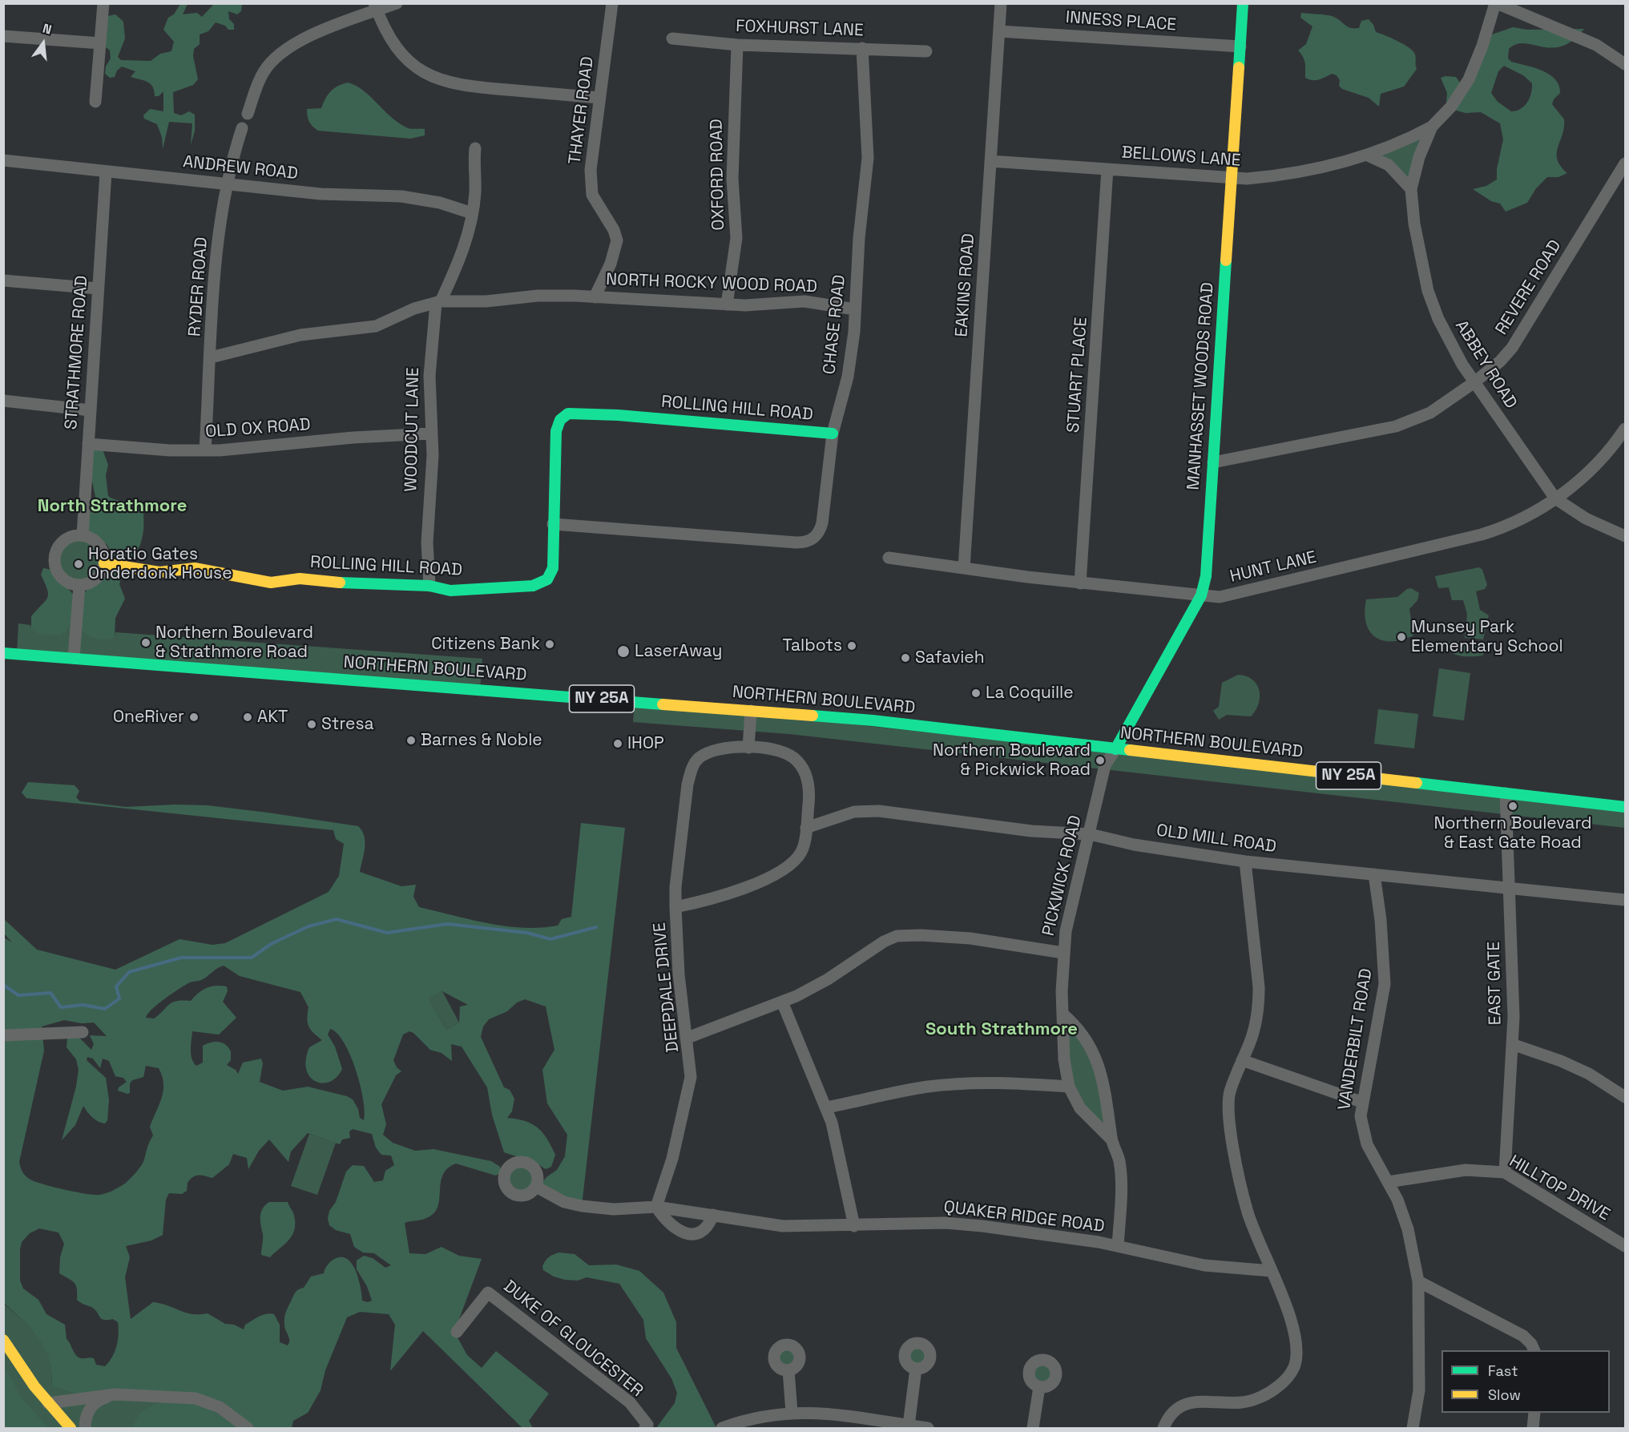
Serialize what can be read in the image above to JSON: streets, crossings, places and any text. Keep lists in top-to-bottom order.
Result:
{
  "streets": {
    "main road": [
      "MANHASSET WOODS ROAD",
      "ROLLING HILL ROAD",
      "NORTHERN BOULEVARD",
      "NY 25A"
    ],
    "street": [
      "INNESS PLACE",
      "FOXHURST LANE",
      "THAYER ROAD",
      "BELLOWS LANE",
      "ANDREW ROAD",
      "OXFORD ROAD",
      "NORTH ROCKY WOOD ROAD",
      "EAKINS ROAD",
      "RYDER ROAD",
      "REVERE ROAD",
      "CHASE ROAD",
      "STRATHMORE ROAD",
      "ABBEY ROAD",
      "STUART PLACE",
      "OLD OX ROAD",
      "WOODCUT LANE",
      "HUNT LANE",
      "OLD MILL ROAD",
      "PICKWICK ROAD",
      "EAST GATE",
      "DEEPDALE DRIVE",
      "VANDERBILT ROAD",
      "HILLTOP DRIVE",
      "QUAKER RIDGE ROAD",
      "DUKE OF GLOUCESTER"
    ]
  },
  "crossings": [
    ["INNESS PLACE", "EAKINS ROAD"],
    ["INNESS PLACE", "MANHASSET WOODS ROAD"],
    ["FOXHURST LANE", "OXFORD ROAD"],
    ["FOXHURST LANE", "CHASE ROAD"],
    ["THAYER ROAD", "NORTH ROCKY WOOD ROAD"],
    ["BELLOWS LANE", "EAKINS ROAD"],
    ["BELLOWS LANE", "ABBEY ROAD"],
    ["BELLOWS LANE", "STUART PLACE"],
    ["BELLOWS LANE", "MANHASSET WOODS ROAD"],
    ["ANDREW ROAD", "RYDER ROAD"],
    ["ANDREW ROAD", "STRATHMORE ROAD"],
    ["ANDREW ROAD", "WOODCUT LANE"],
    ["OXFORD ROAD", "NORTH ROCKY WOOD ROAD"],
    ["NORTH ROCKY WOOD ROAD", "RYDER ROAD"],
    ["NORTH ROCKY WOOD ROAD", "CHASE ROAD"],
    ["NORTH ROCKY WOOD ROAD", "WOODCUT LANE"],
    ["EAKINS ROAD", "HUNT LANE"],
    ["RYDER ROAD", "OLD OX ROAD"],
    ["REVERE ROAD", "ABBEY ROAD"],
    ["REVERE ROAD", "MANHASSET WOODS ROAD"],
    ["CHASE ROAD", "ROLLING HILL ROAD"],
    ["STRATHMORE ROAD", "ROLLING HILL ROAD"],
    ["STRATHMORE ROAD", "OLD OX ROAD"],
    ["ABBEY ROAD", "HUNT LANE"],
    ["STUART PLACE", "HUNT LANE"],
    ["MANHASSET WOODS ROAD", "HUNT LANE"],
    ["MANHASSET WOODS ROAD", "NORTHERN BOULEVARD"],
    ["MANHASSET WOODS ROAD", "PICKWICK ROAD"],
    ["ROLLING HILL ROAD", "WOODCUT LANE"],
    ["OLD OX ROAD", "WOODCUT LANE"],
    ["NORTHERN BOULEVARD", "PICKWICK ROAD"],
    ["NORTHERN BOULEVARD", "EAST GATE"],
    ["OLD MILL ROAD", "PICKWICK ROAD"],
    ["OLD MILL ROAD", "EAST GATE"],
    ["OLD MILL ROAD", "DEEPDALE DRIVE"],
    ["OLD MILL ROAD", "VANDERBILT ROAD"],
    ["PICKWICK ROAD", "QUAKER RIDGE ROAD"],
    ["EAST GATE", "HILLTOP DRIVE"],
    ["DEEPDALE DRIVE", "QUAKER RIDGE ROAD"],
    ["VANDERBILT ROAD", "HILLTOP DRIVE"]
  ],
  "districts": ["North Strathmore", "South Strathmore"],
  "places": [
    "Horatio Gates Onderdonk House",
    "Munsey Park Elementary School",
    "Northern Boulevard & Strathmore Road",
    "Citizens Bank",
    "Talbots",
    "LaserAway",
    "Safavieh",
    "La Coquille",
    "OneRiver",
    "AKT",
    "Stresa",
    "Barnes & Noble",
    "IHOP",
    "Northern Boulevard & Pickwick Road",
    "Northern Boulevard & East Gate Road"
  ],
  "legend": ["Fast", "Slow"],
  "north": "top"
}
